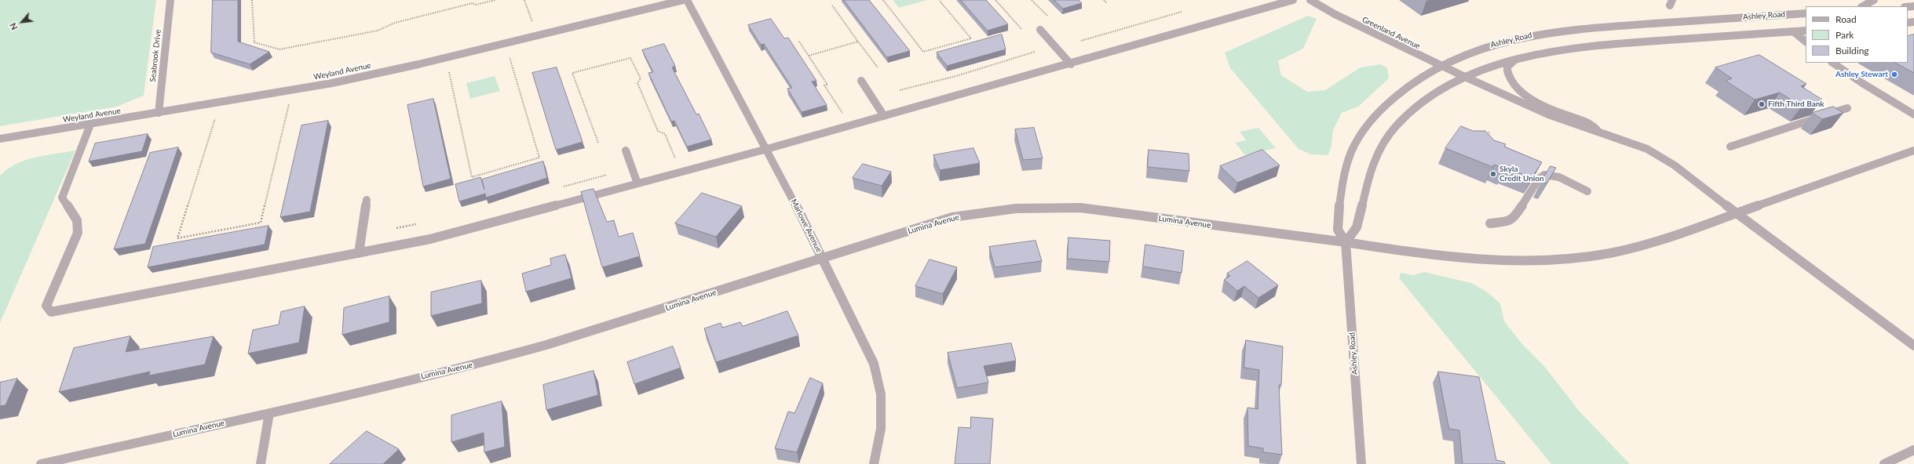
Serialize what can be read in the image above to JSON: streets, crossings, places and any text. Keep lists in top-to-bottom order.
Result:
{
  "streets": {
    "street": [
      "Ashley Road",
      "Greenland Avenue",
      "Seabrook Drive",
      "Weyland Avenue",
      "Lumina Avenue",
      "Marlowe Avenue"
    ]
  },
  "crossings": [
    ["Ashley Road", "Greenland Avenue"],
    ["Ashley Road", "Lumina Avenue"],
    ["Greenland Avenue", "Lumina Avenue"],
    ["Seabrook Drive", "Weyland Avenue"],
    ["Lumina Avenue", "Marlowe Avenue"]
  ],
  "places": ["Ashley Stewart", "Fifth Third Bank", "Skyla Credit Union"],
  "legend": ["Road", "Park", "Building"],
  "north": "bottom left"
}
